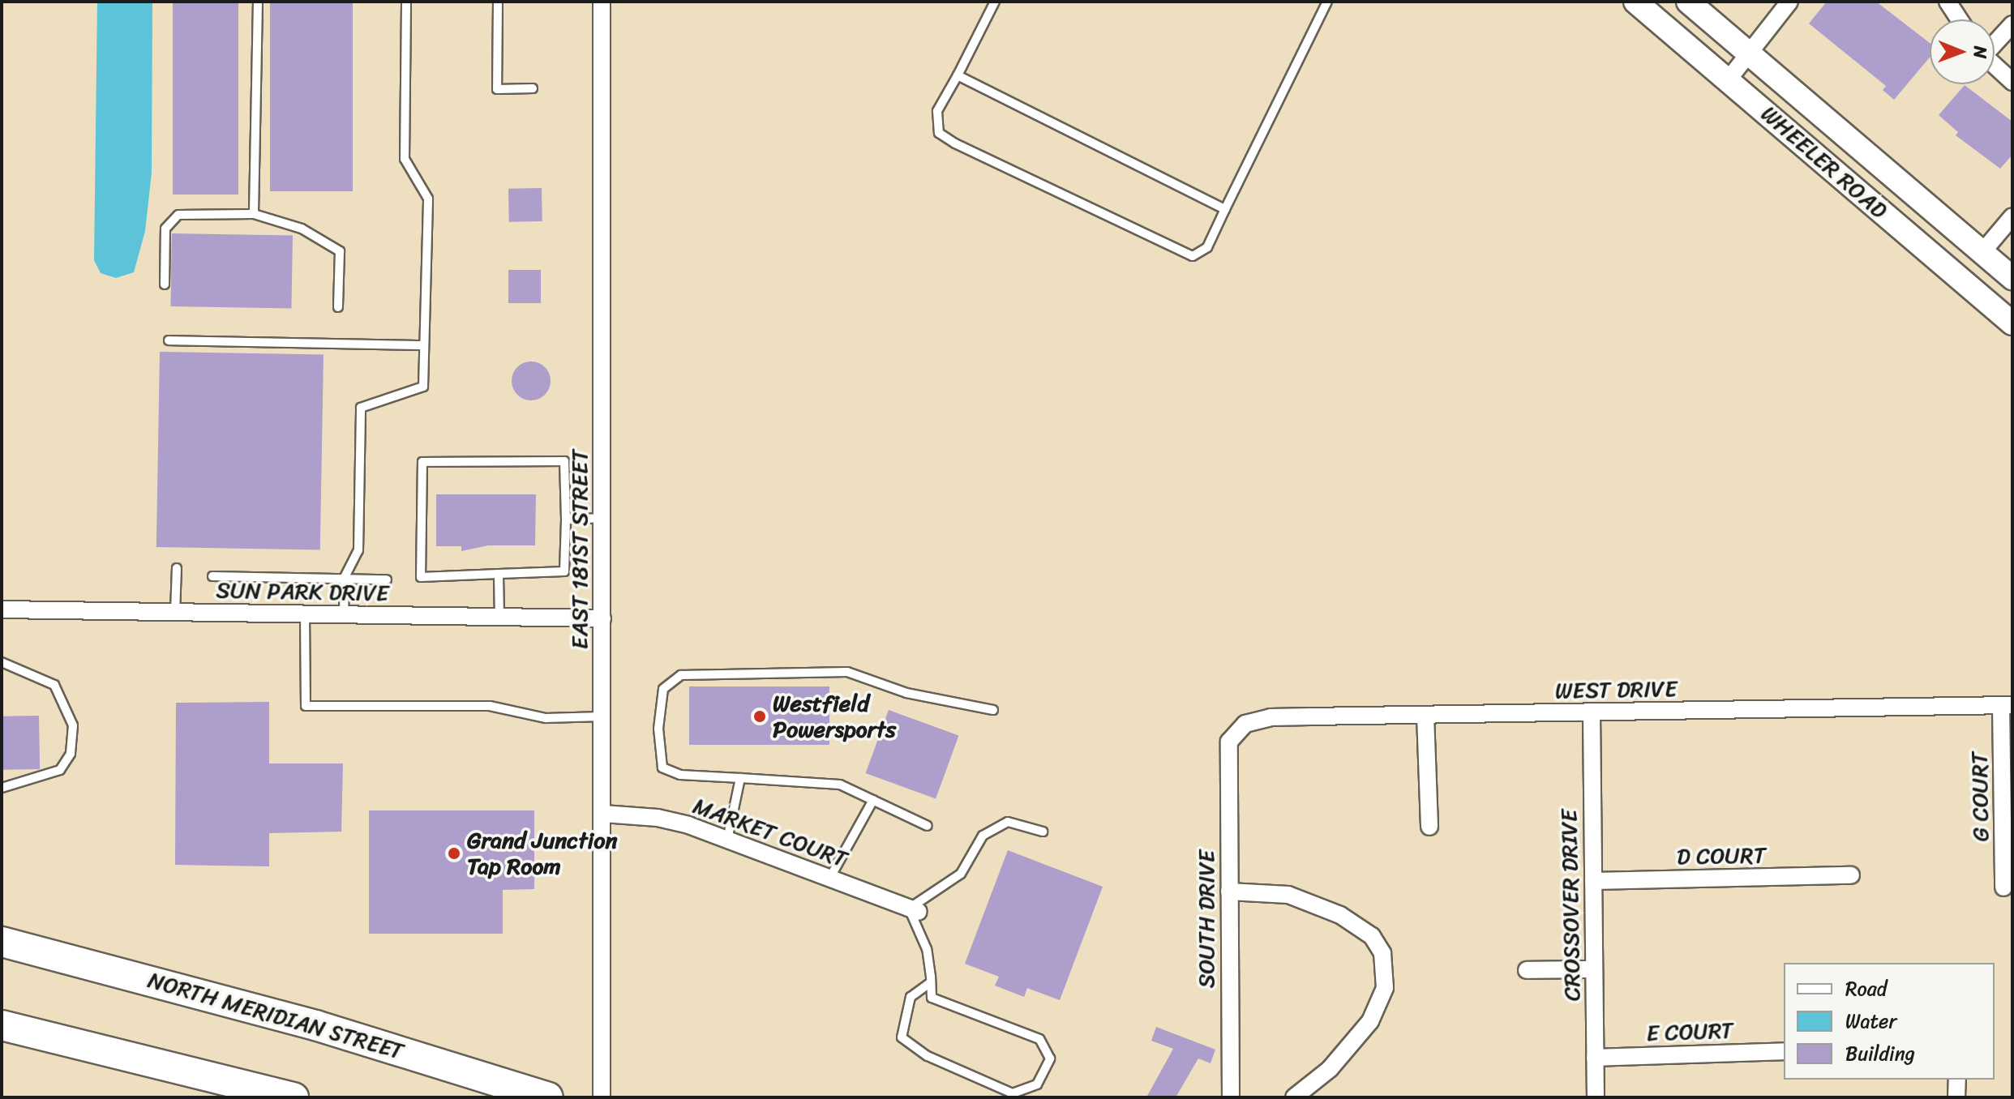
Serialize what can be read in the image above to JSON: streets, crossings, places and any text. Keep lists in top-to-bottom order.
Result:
{
  "streets": {
    "highway": ["NORTH MERIDIAN STREET"],
    "street": [
      "WHEELER ROAD",
      "EAST 181ST STREET",
      "SUN PARK DRIVE",
      "WEST DRIVE",
      "G COURT",
      "MARKET COURT",
      "D COURT",
      "CROSSOVER DRIVE",
      "SOUTH DRIVE",
      "E COURT"
    ]
  },
  "crossings": [
    ["EAST 181ST STREET", "SUN PARK DRIVE"],
    ["EAST 181ST STREET", "MARKET COURT"],
    ["WEST DRIVE", "G COURT"],
    ["WEST DRIVE", "CROSSOVER DRIVE"],
    ["WEST DRIVE", "SOUTH DRIVE"],
    ["D COURT", "CROSSOVER DRIVE"],
    ["CROSSOVER DRIVE", "E COURT"]
  ],
  "places": ["Westfield Powersports", "Grand Junction Tap Room"],
  "legend": ["Road", "Water", "Building"],
  "north": "right"
}
